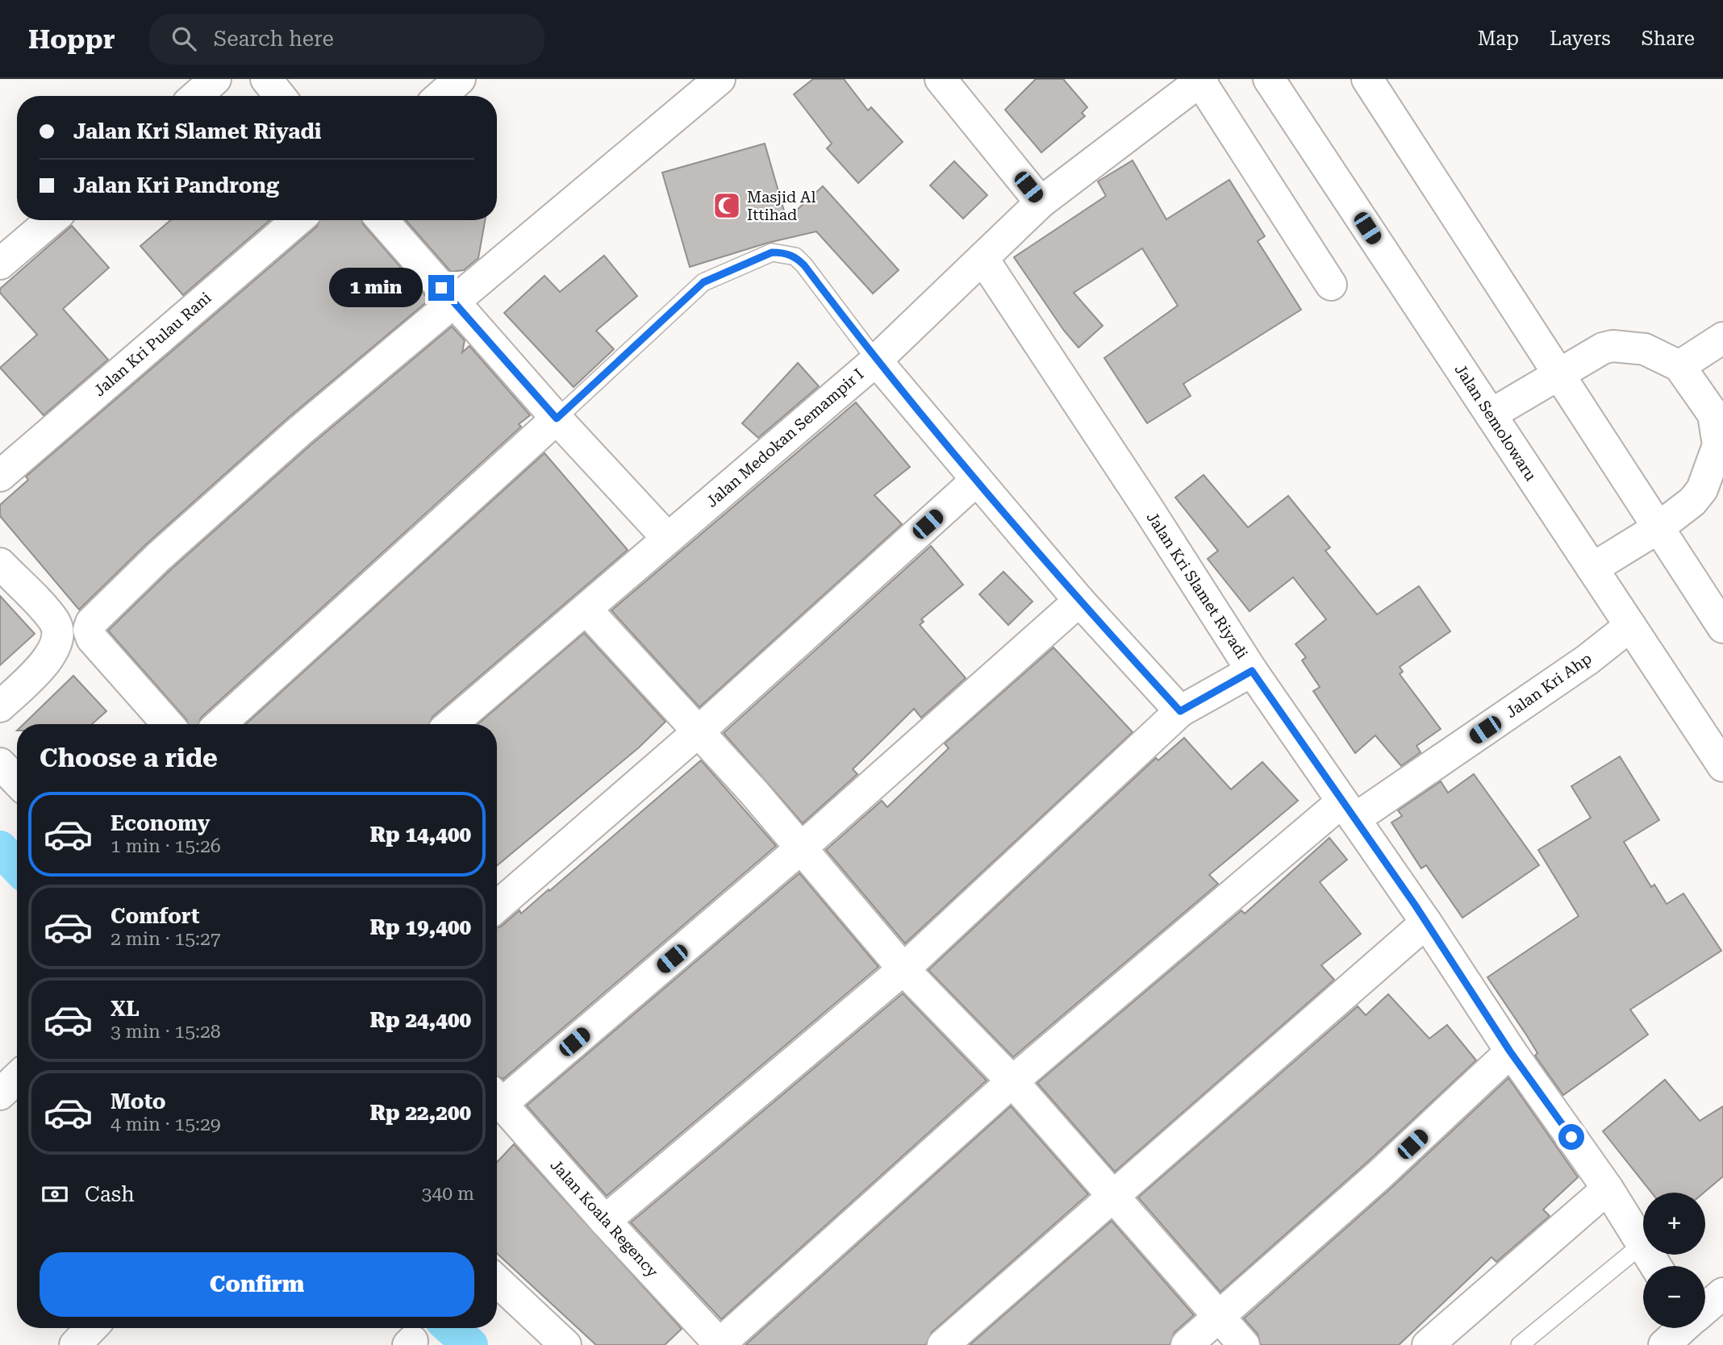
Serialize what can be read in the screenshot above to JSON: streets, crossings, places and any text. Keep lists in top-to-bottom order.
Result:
{
  "streets": {
    "street": [
      "Jalan Kri Pulau Rani",
      "Jalan Semolowaru",
      "Jalan Medokan Semampir I",
      "Jalan Kri Slamet Riyadi",
      "Jalan Kri Ahp",
      "Jalan Koala Regency"
    ]
  },
  "crossings": [
    ["Jalan Semolowaru", "Jalan Kri Ahp"],
    ["Jalan Medokan Semampir I", "Jalan Kri Slamet Riyadi"],
    ["Jalan Kri Slamet Riyadi", "Jalan Kri Ahp"],
    ["Jalan Kri Ahp", "Jalan Koala Regency"]
  ],
  "places": {
    "mosque": ["Masjid Al Ittihad"]
  },
  "page": {
    "header": "Hoppr",
    "search": "Search here",
    "nav": ["Map", "Layers", "Share"],
    "banner": ["Jalan Kri Slamet Riyadi", "Jalan Kri Pandrong"],
    "bubble": "1 min",
    "heading": "Choose a ride",
    "list": [
      {
        "name": "Economy",
        "note": "1 min · 15:26",
        "value": "Rp 14,400"
      },
      {
        "name": "Comfort",
        "note": "2 min · 15:27",
        "value": "Rp 19,400"
      },
      {
        "name": "XL",
        "note": "3 min · 15:28",
        "value": "Rp 24,400"
      },
      {
        "name": "Moto",
        "note": "4 min · 15:29",
        "value": "Rp 22,200"
      }
    ],
    "pay": ["Cash", "340 m"],
    "map_buttons": ["+", "−"],
    "buttons": "Confirm"
  }
}
